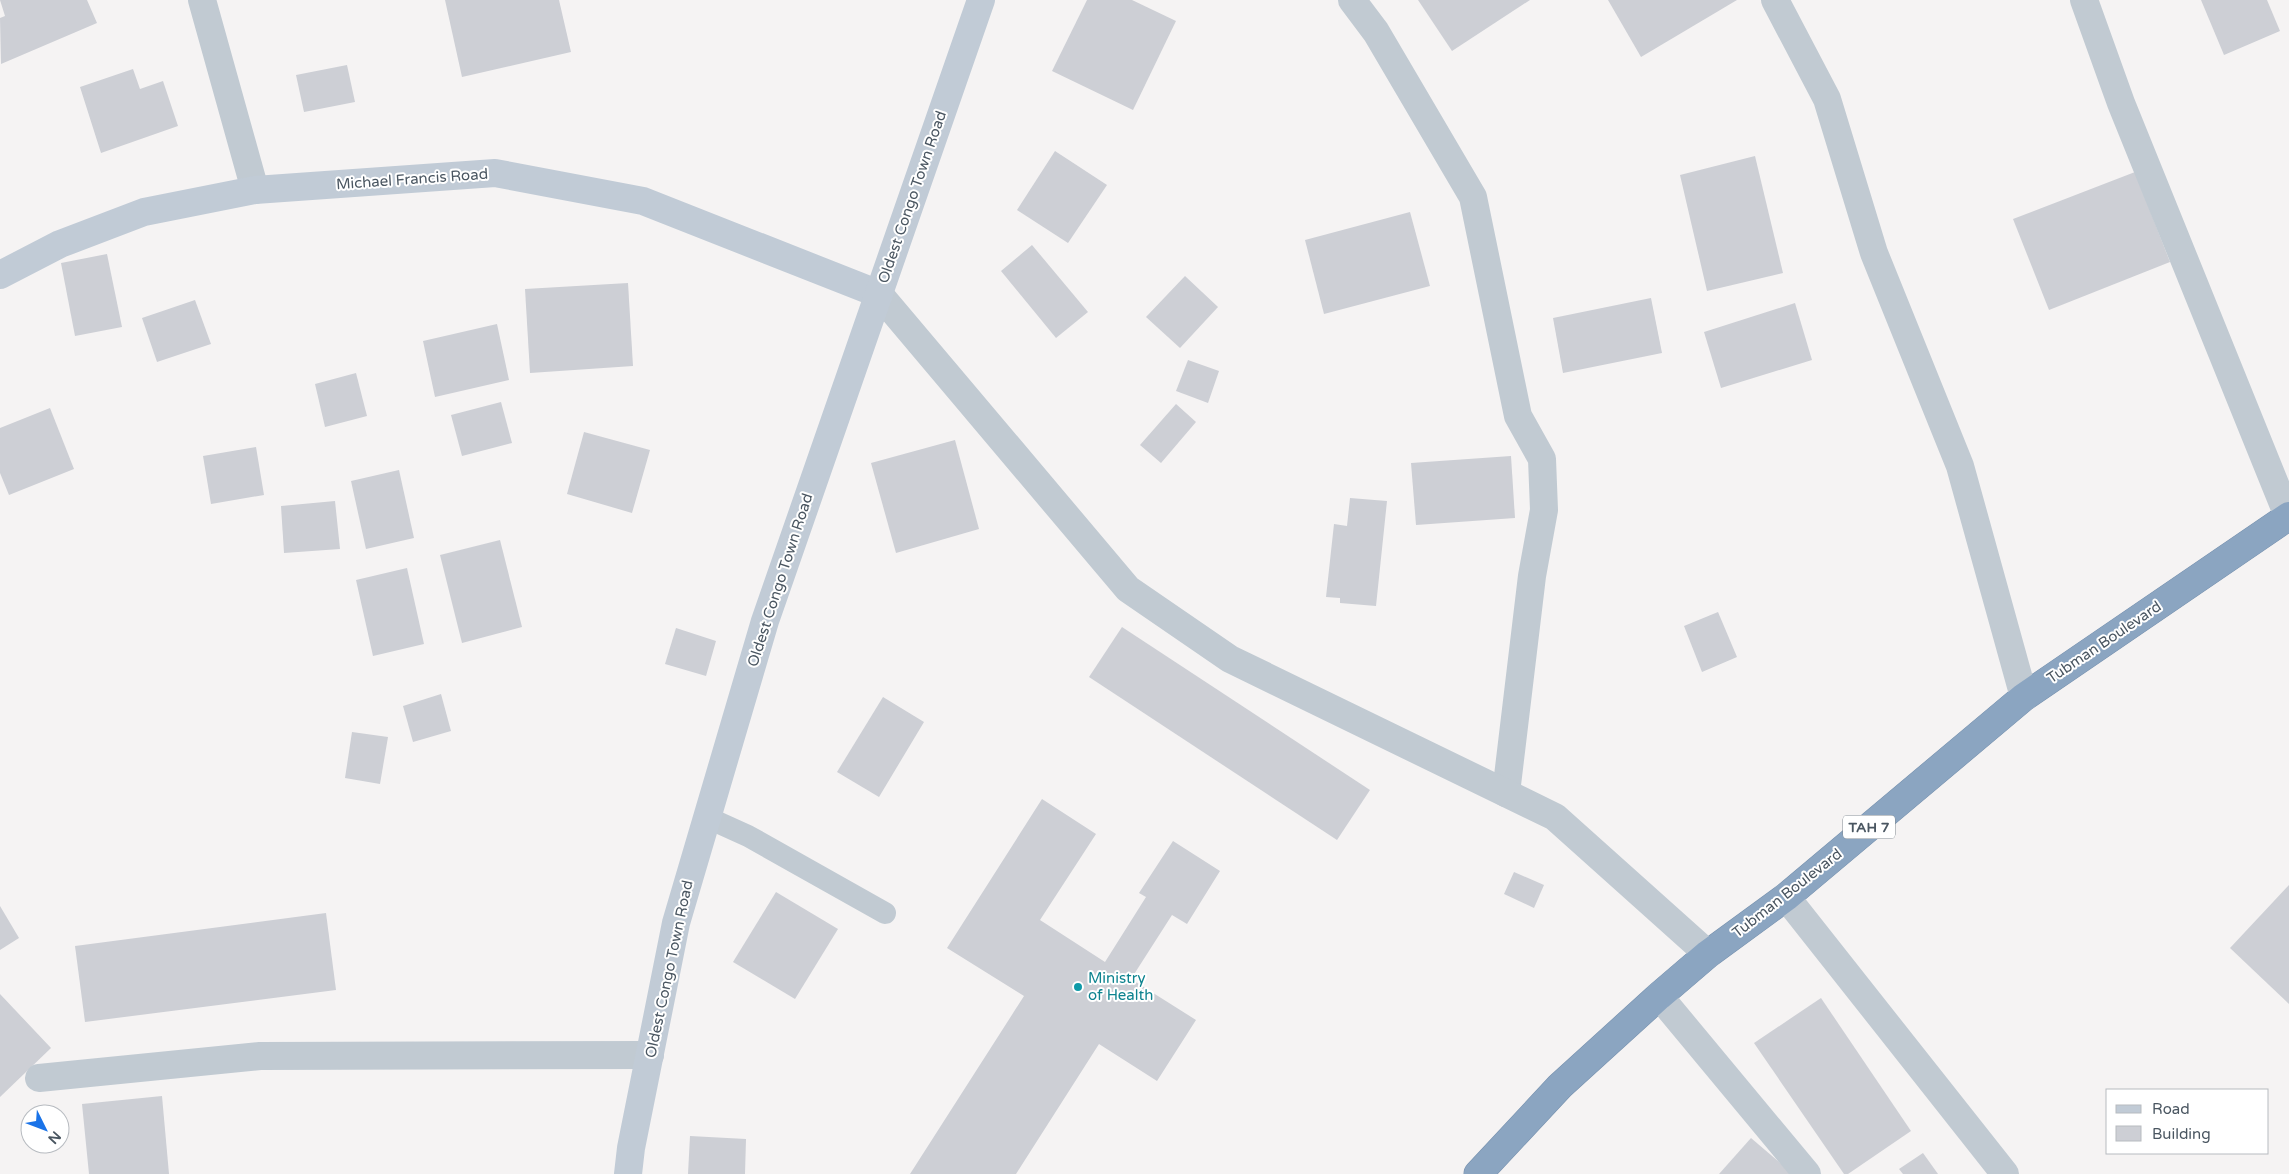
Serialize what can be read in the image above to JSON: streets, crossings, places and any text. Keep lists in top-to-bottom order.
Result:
{
  "streets": {
    "highway": ["Tubman Boulevard", "TAH 7"],
    "street": ["Michael Francis Road", "Oldest Congo Town Road"]
  },
  "crossings": [
    ["Michael Francis Road", "Oldest Congo Town Road"]
  ],
  "places": ["Ministry of Health"],
  "legend": ["Road", "Building"],
  "north": "bottom right"
}
